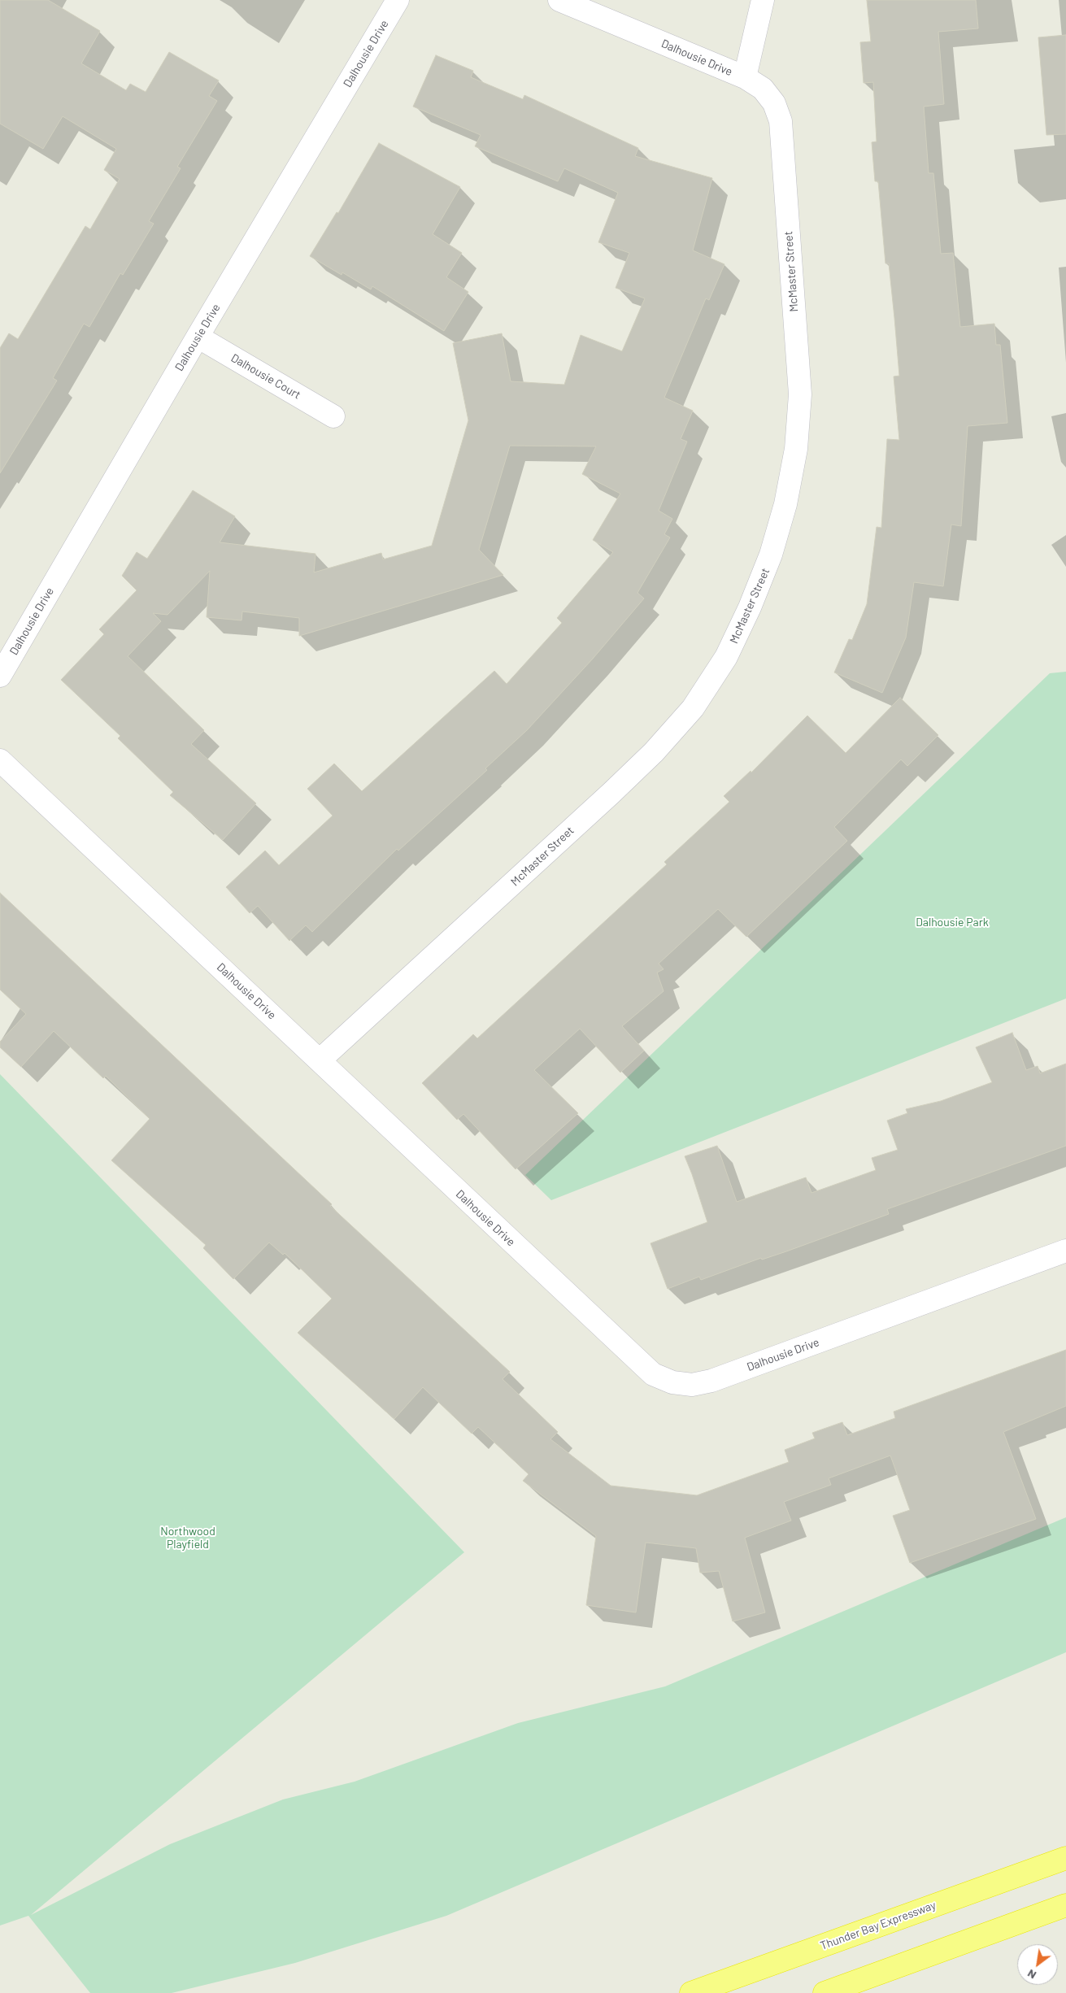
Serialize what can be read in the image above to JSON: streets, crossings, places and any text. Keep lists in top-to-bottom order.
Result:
{
  "streets": {
    "highway": ["Thunder Bay Expressway"],
    "street": ["Dalhousie Drive", "McMaster Street", "Dalhousie Court"]
  },
  "crossings": [
    ["Dalhousie Drive", "McMaster Street"],
    ["Dalhousie Drive", "Dalhousie Court"]
  ],
  "parks": ["Dalhousie Park", "Northwood Playfield"],
  "north": "bottom left"
}
